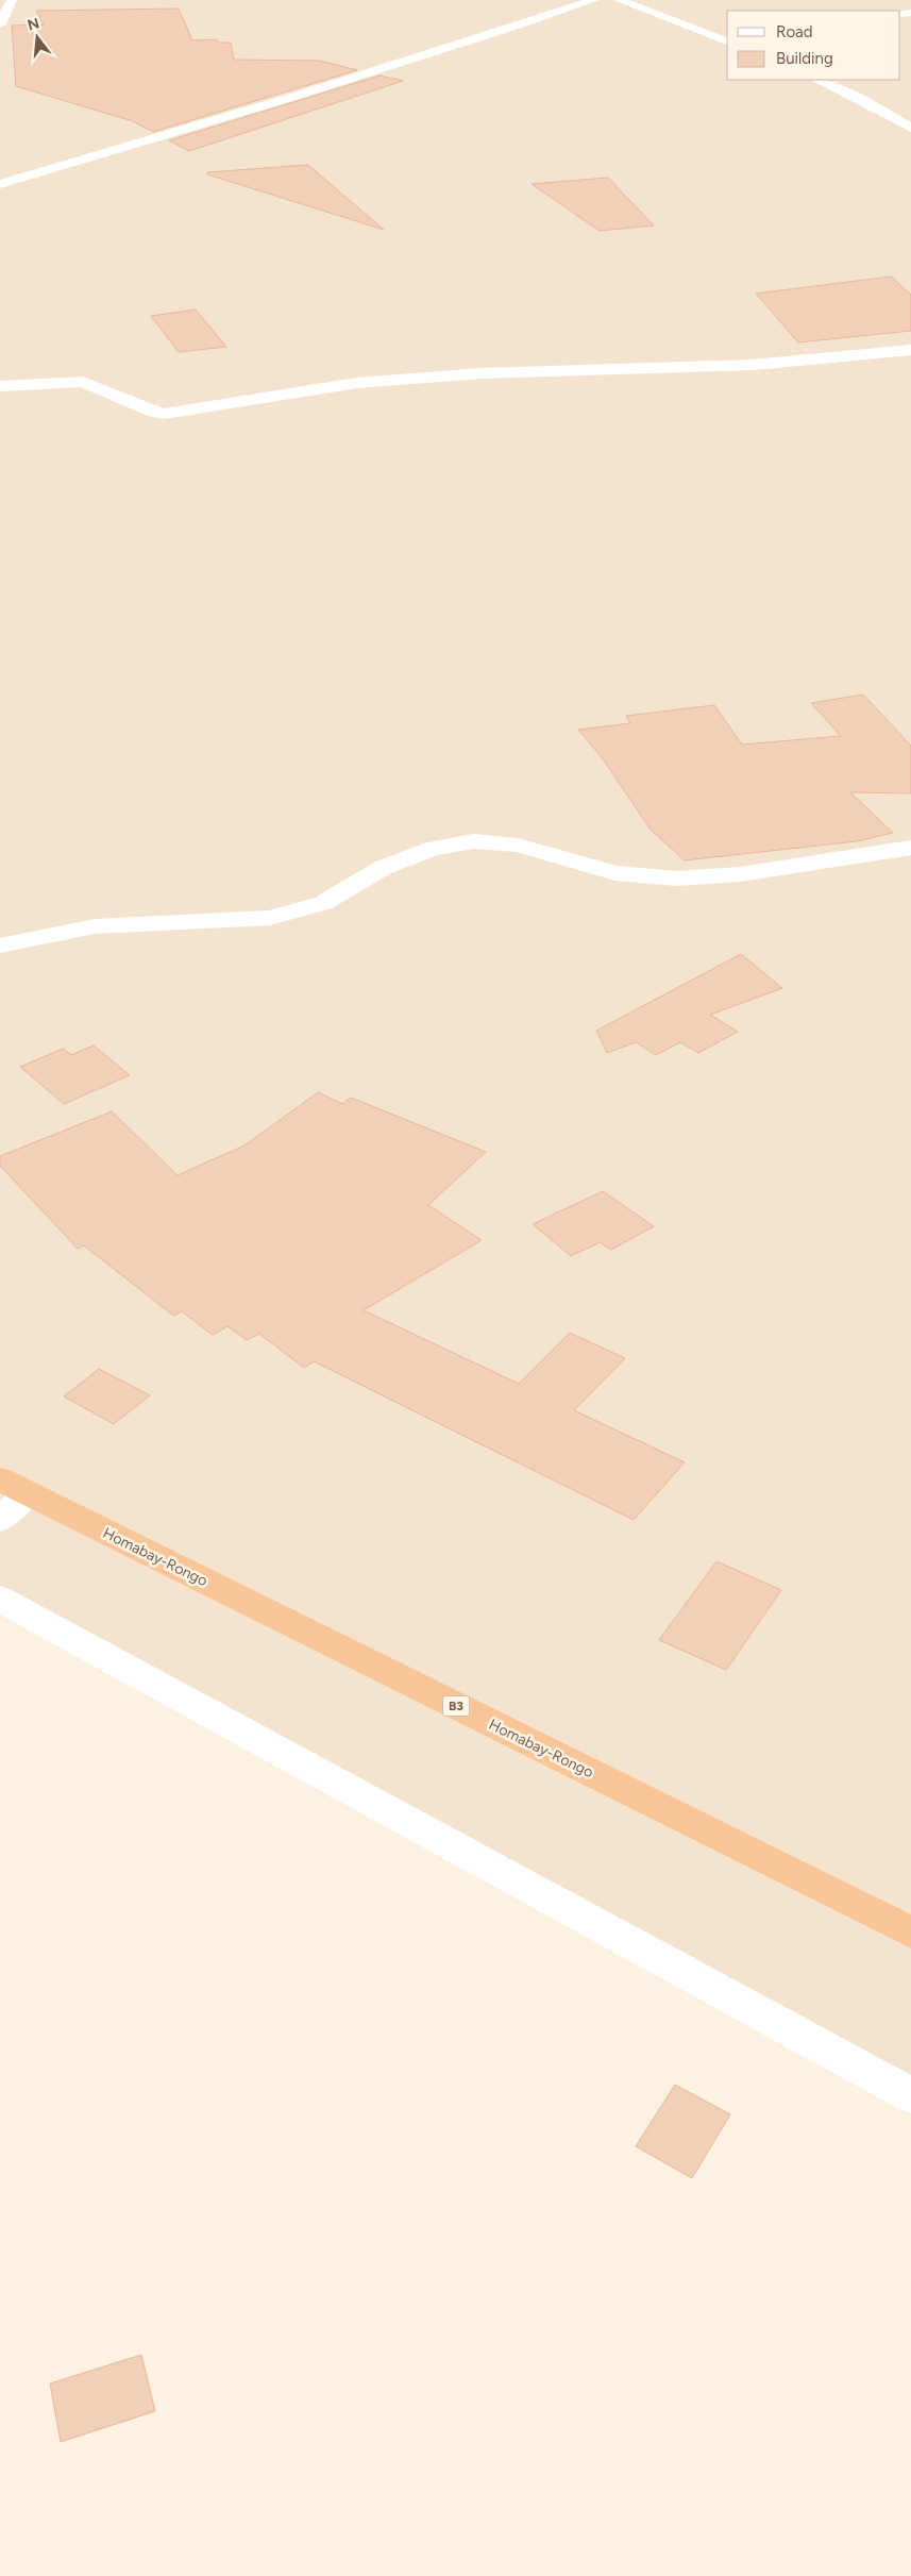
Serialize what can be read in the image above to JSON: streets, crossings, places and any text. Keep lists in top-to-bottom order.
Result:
{
  "streets": {
    "highway": ["Homabay-Rongo", "B3"]
  },
  "legend": ["Road", "Building"],
  "north": "top"
}
